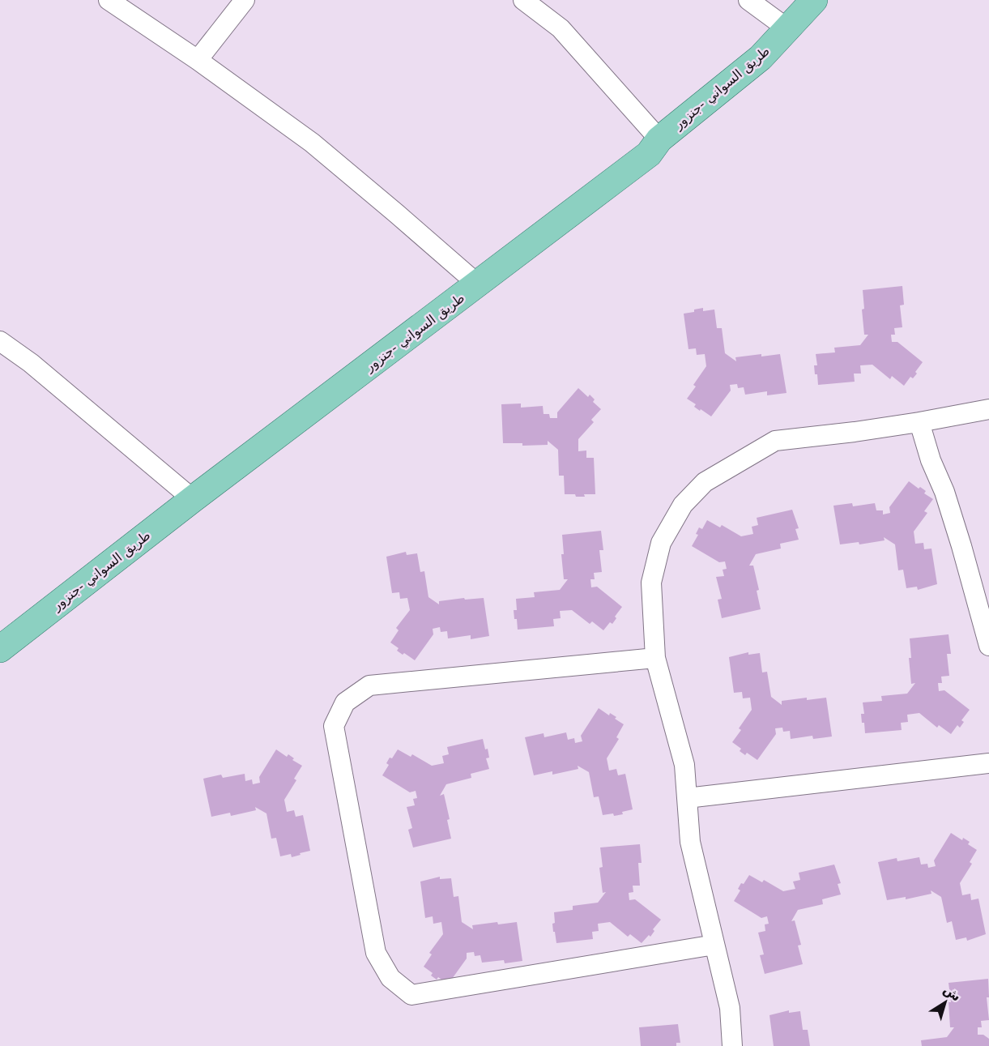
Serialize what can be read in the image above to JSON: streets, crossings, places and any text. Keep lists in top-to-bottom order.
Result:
{
  "streets": {
    "main road": ["طريق السواني -جنزور"]
  },
  "north": "top right"
}
